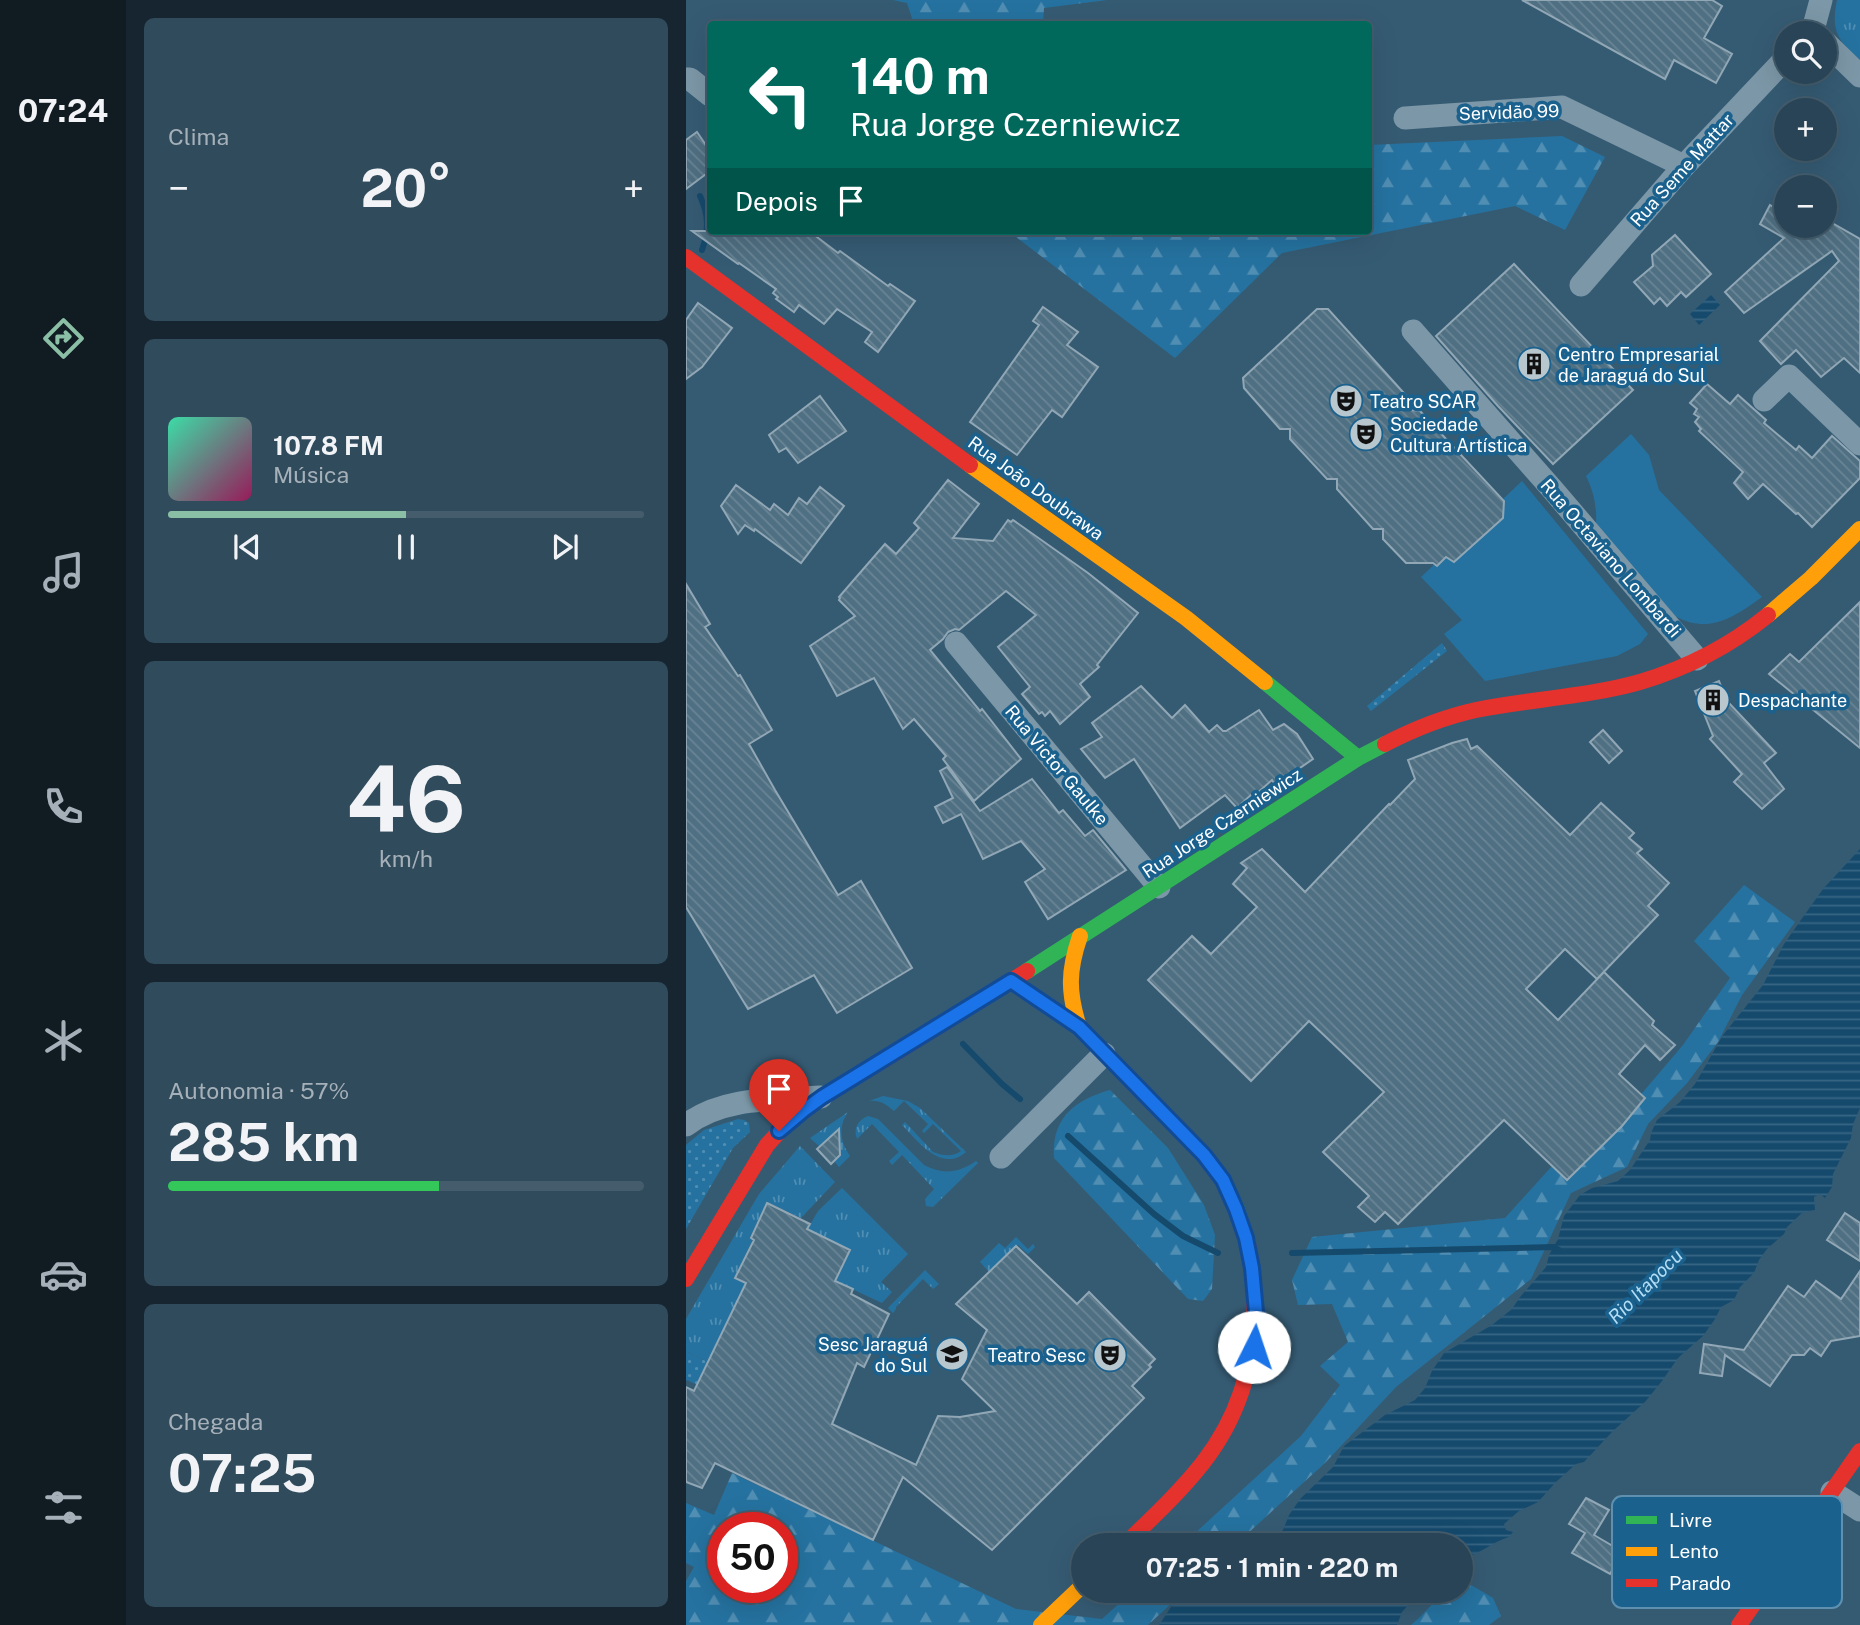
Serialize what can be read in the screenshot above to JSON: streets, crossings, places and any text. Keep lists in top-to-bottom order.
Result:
{
  "streets": {
    "main road": ["Rua João Doubrawa", "Rua Jorge Czerniewicz"],
    "street": [
      "Servidão 99",
      "Rua Seme Mattar",
      "Rua Octaviano Lombardi",
      "Rua Victor Gaulke"
    ]
  },
  "crossings": [
    ["Servidão 99", "Rua Seme Mattar"],
    ["Rua João Doubrawa", "Rua Jorge Czerniewicz"],
    ["Rua Octaviano Lombardi", "Rua Jorge Czerniewicz"],
    ["Rua Victor Gaulke", "Rua Jorge Czerniewicz"]
  ],
  "water": ["Rio Itapocu"],
  "places": {
    "building": ["Centro Empresarial de Jaraguá do Sul", "Despachante"],
    "theatre": ["Teatro SCAR", "Sociedade Cultura Artística", "Teatro Sesc"],
    "school or university": ["Sesc Jaraguá do Sul"]
  },
  "legend": ["Livre", "Lento", "Parado"],
  "page": {
    "tabs": "07:24",
    "tile": [
      "Clima",
      ["46", "km/h"],
      ["Autonomia · 57%", "285 km"],
      ["Chegada", "07:25"]
    ],
    "map_buttons": ["+", "−"],
    "turn": ["140 m", "Rua Jorge Czerniewicz"],
    "heat": ["−", "20°", "+"],
    "then": "Depois",
    "song": ["107.8 FM", "Música"],
    "limit": "50",
    "trip": "07:25 · 1 min · 220 m"
  }
}
